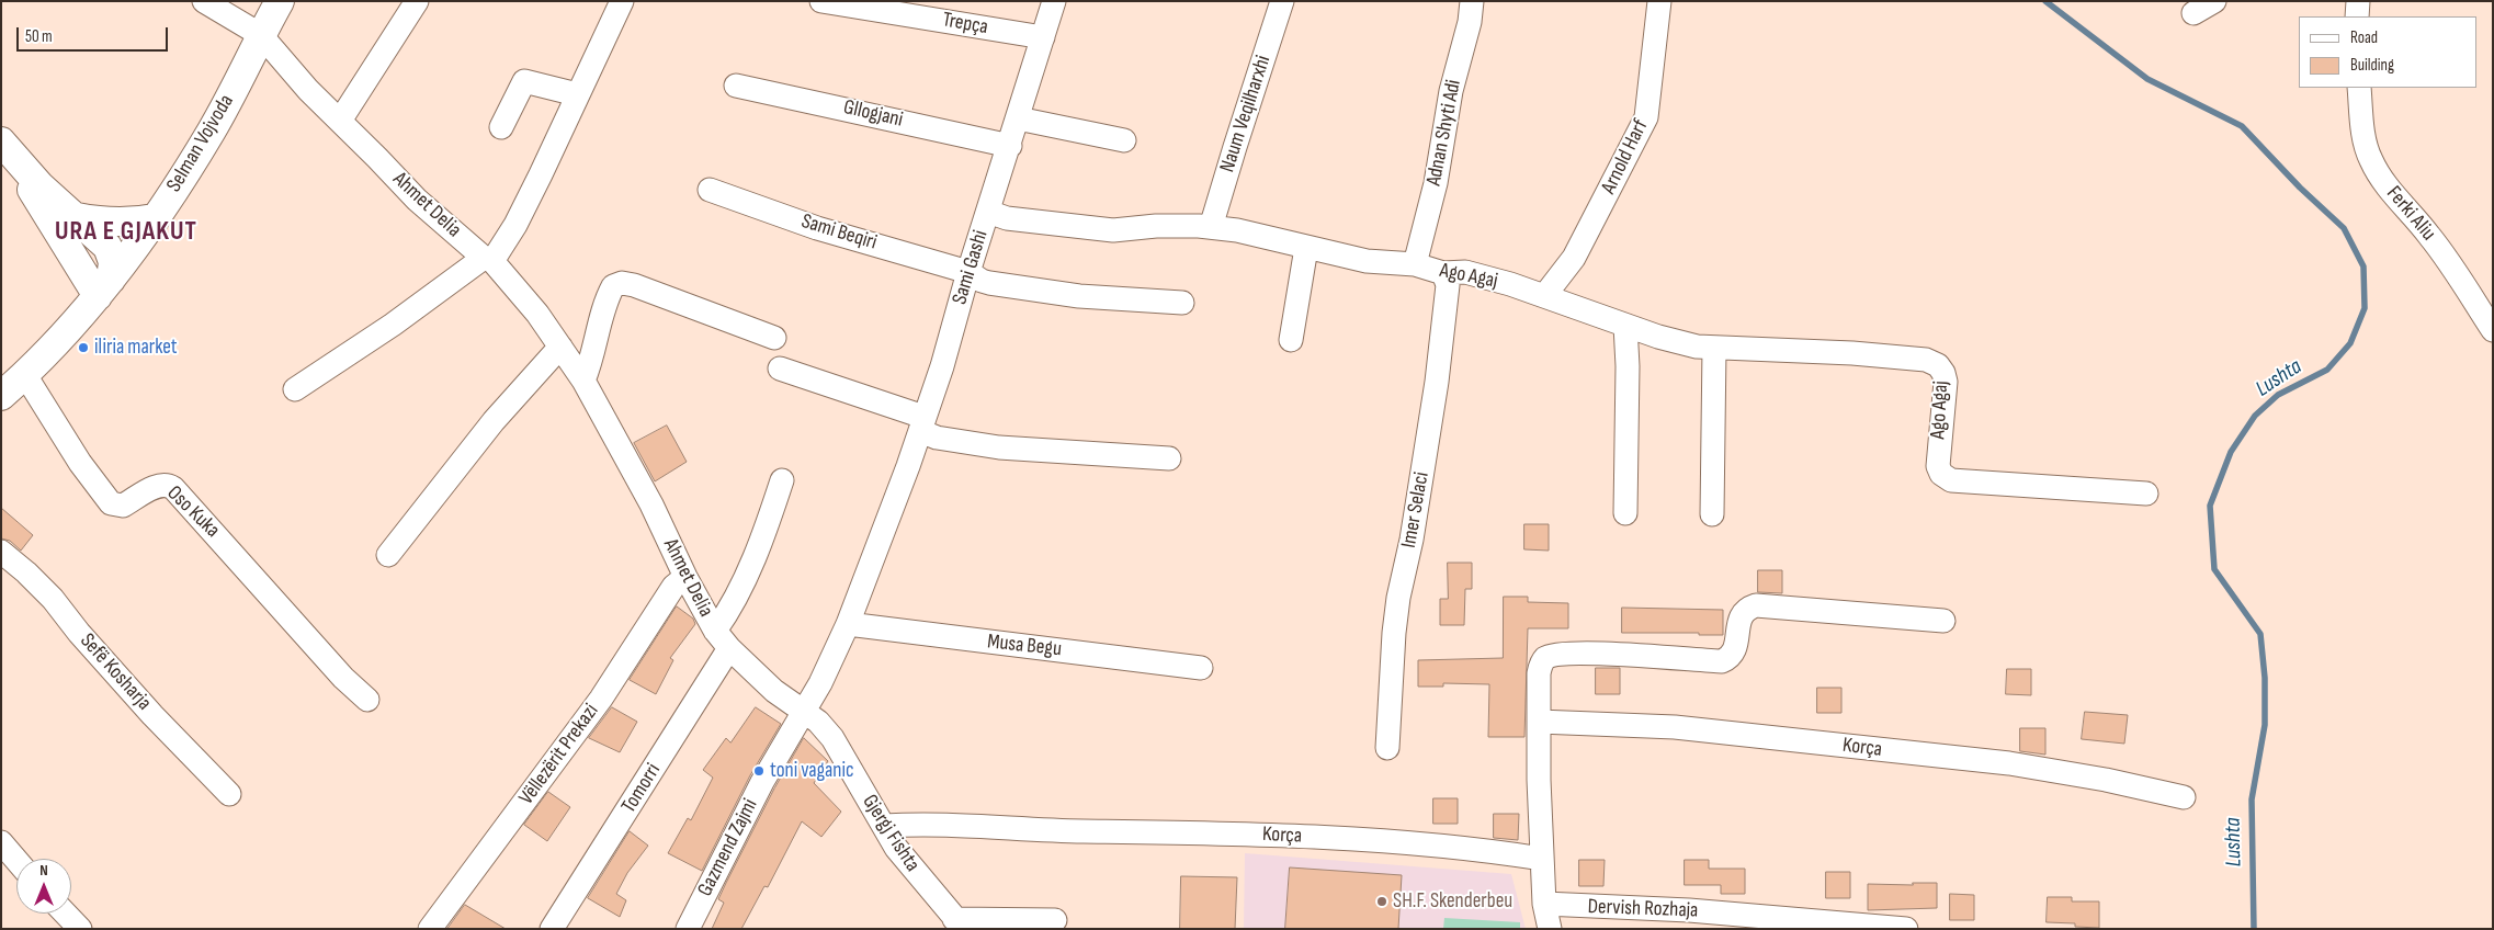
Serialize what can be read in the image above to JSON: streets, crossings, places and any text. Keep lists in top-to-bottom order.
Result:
{
  "streets": {
    "main road": ["Selman Vojvoda"],
    "street": [
      "Trepça",
      "Gllogjani",
      "Naum Veqilharxhi",
      "Adnan Shyti Adi",
      "Arnold Harf",
      "Ahmet Delia",
      "Ferki Aliu",
      "Sami Beqiri",
      "Sami Gashi",
      "Ago Agaj",
      "Imer Selaci",
      "Oso Kuka",
      "Musa Begu",
      "Sefë Kosharja",
      "Korça",
      "Vëllezërit Prekazi",
      "Tomorri",
      "Gjergj Fishta",
      "Gazmend Zajmi",
      "Dervish Rozhaja"
    ]
  },
  "crossings": [
    ["Trepça", "Sami Gashi"],
    ["Gllogjani", "Sami Gashi"],
    ["Naum Veqilharxhi", "Ago Agaj"],
    ["Adnan Shyti Adi", "Ago Agaj"],
    ["Selman Vojvoda", "Ahmet Delia"],
    ["Selman Vojvoda", "Oso Kuka"],
    ["Arnold Harf", "Ago Agaj"],
    ["Ahmet Delia", "Sami Gashi"],
    ["Ahmet Delia", "Vëllezërit Prekazi"],
    ["Ahmet Delia", "Tomorri"],
    ["Ahmet Delia", "Gjergj Fishta"],
    ["Ahmet Delia", "Gazmend Zajmi"],
    ["Sami Beqiri", "Sami Gashi"],
    ["Sami Gashi", "Ago Agaj"],
    ["Sami Gashi", "Musa Begu"],
    ["Sami Gashi", "Gjergj Fishta"],
    ["Sami Gashi", "Gazmend Zajmi"],
    ["Ago Agaj", "Imer Selaci"],
    ["Korça", "Gjergj Fishta"],
    ["Gjergj Fishta", "Gazmend Zajmi"]
  ],
  "districts": ["URA E GJAKUT"],
  "water": ["Lushta"],
  "places": ["iliria market", "toni vaganic", "SH.F. Skenderbeu"],
  "legend": ["Road", "Building"],
  "scale_bar": "50 m",
  "north": "top"
}
